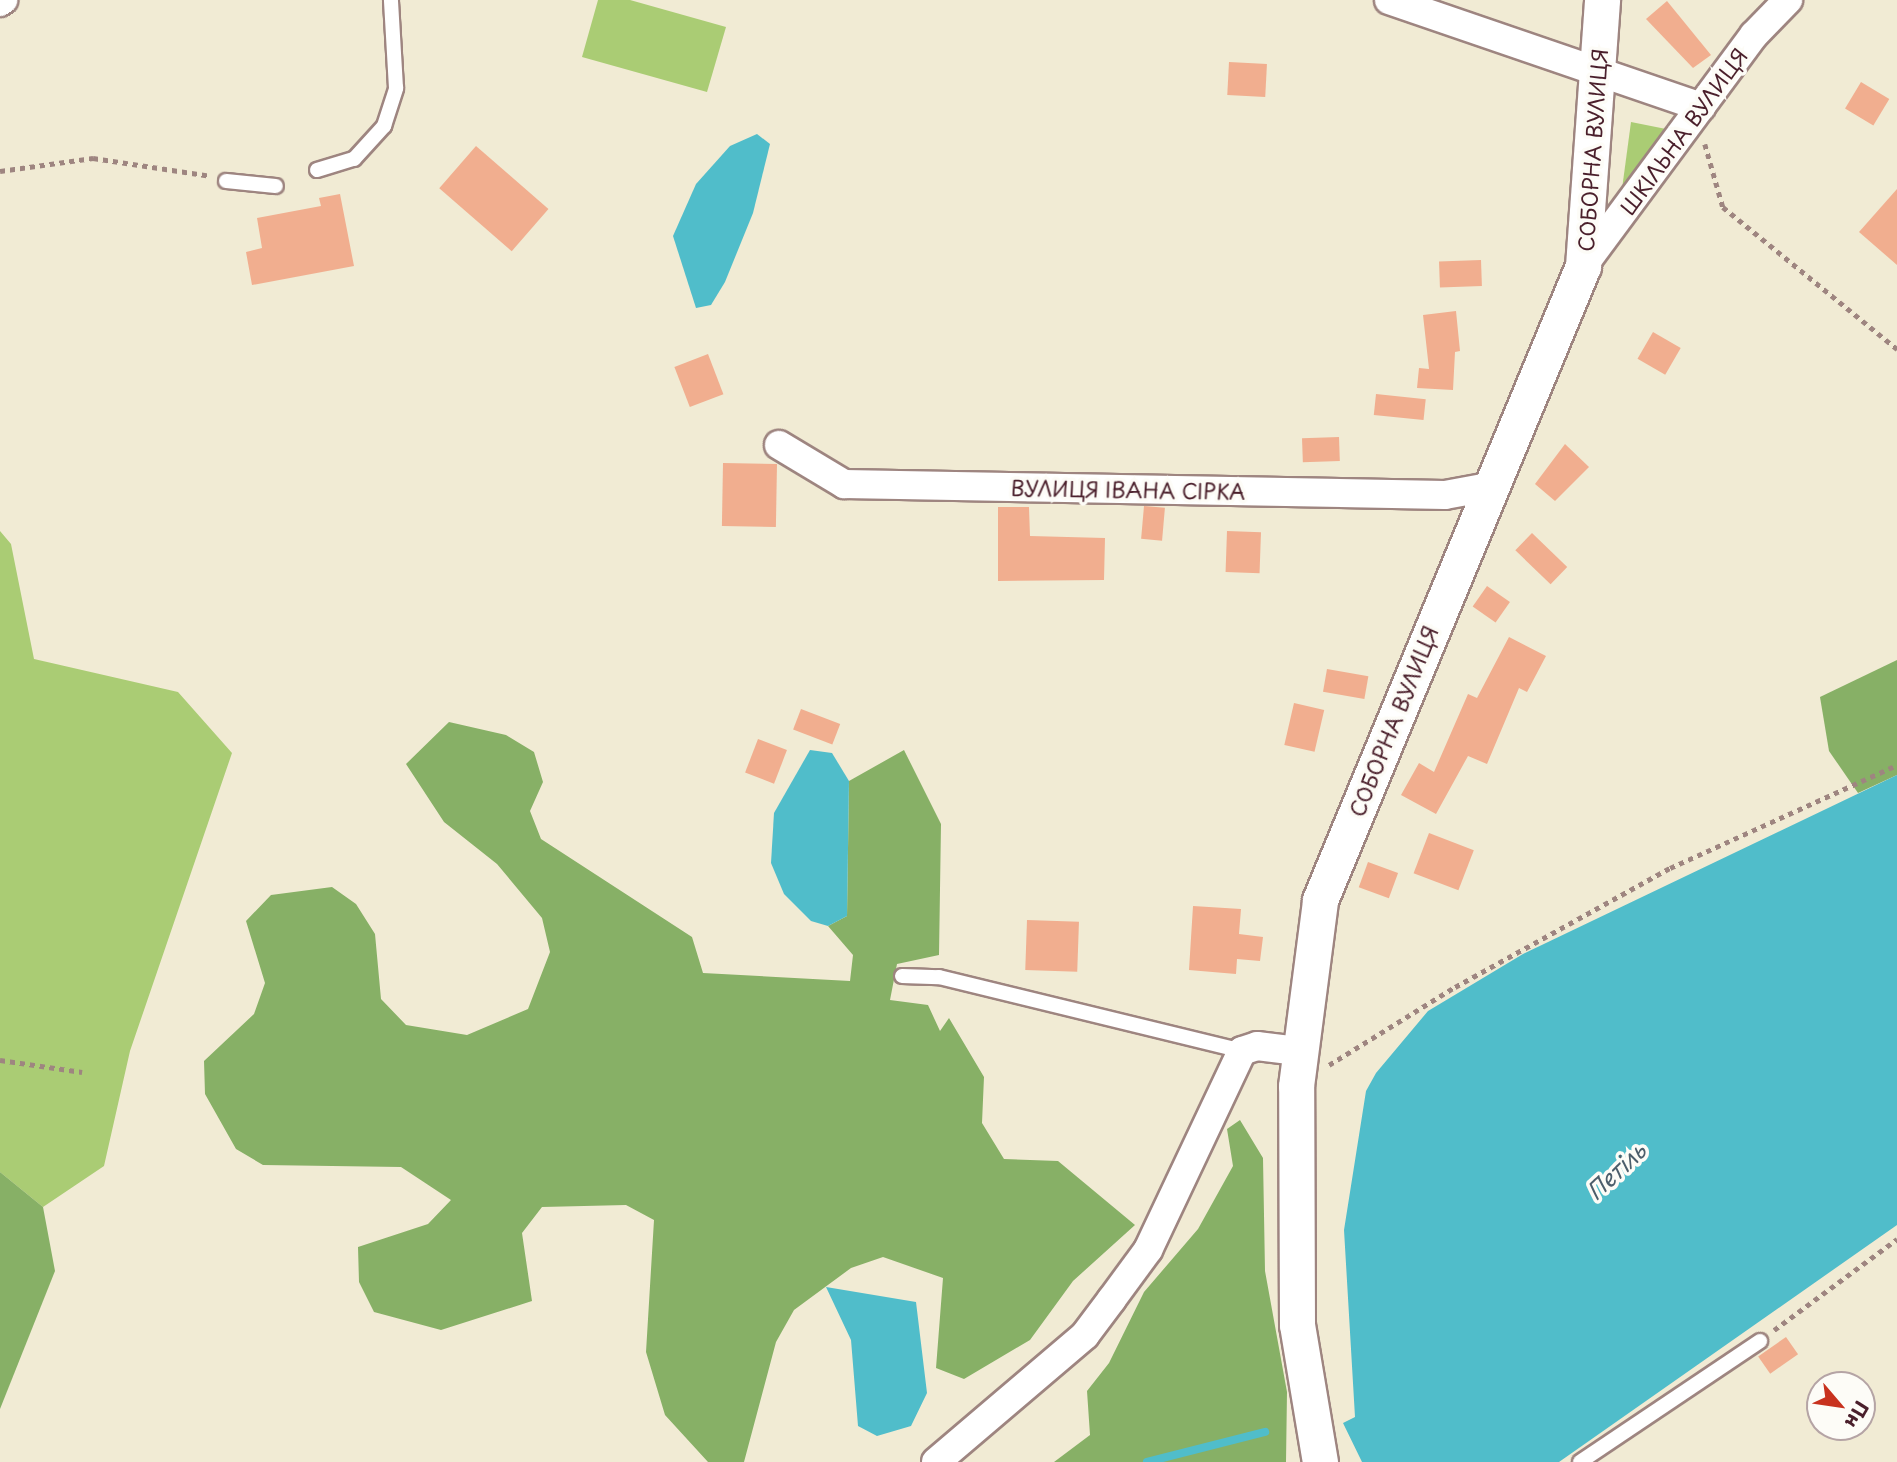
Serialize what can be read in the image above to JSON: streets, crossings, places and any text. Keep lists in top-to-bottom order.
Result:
{
  "streets": {
    "street": ["ШКІЛЬНА ВУЛИЦЯ", "СОБОРНА ВУЛИЦЯ", "ВУЛИЦЯ ІВАНА СІРКА"]
  },
  "crossings": [
    ["ШКІЛЬНА ВУЛИЦЯ", "СОБОРНА ВУЛИЦЯ"],
    ["СОБОРНА ВУЛИЦЯ", "ВУЛИЦЯ ІВАНА СІРКА"]
  ],
  "water": ["Петіль"],
  "north": "bottom right"
}
